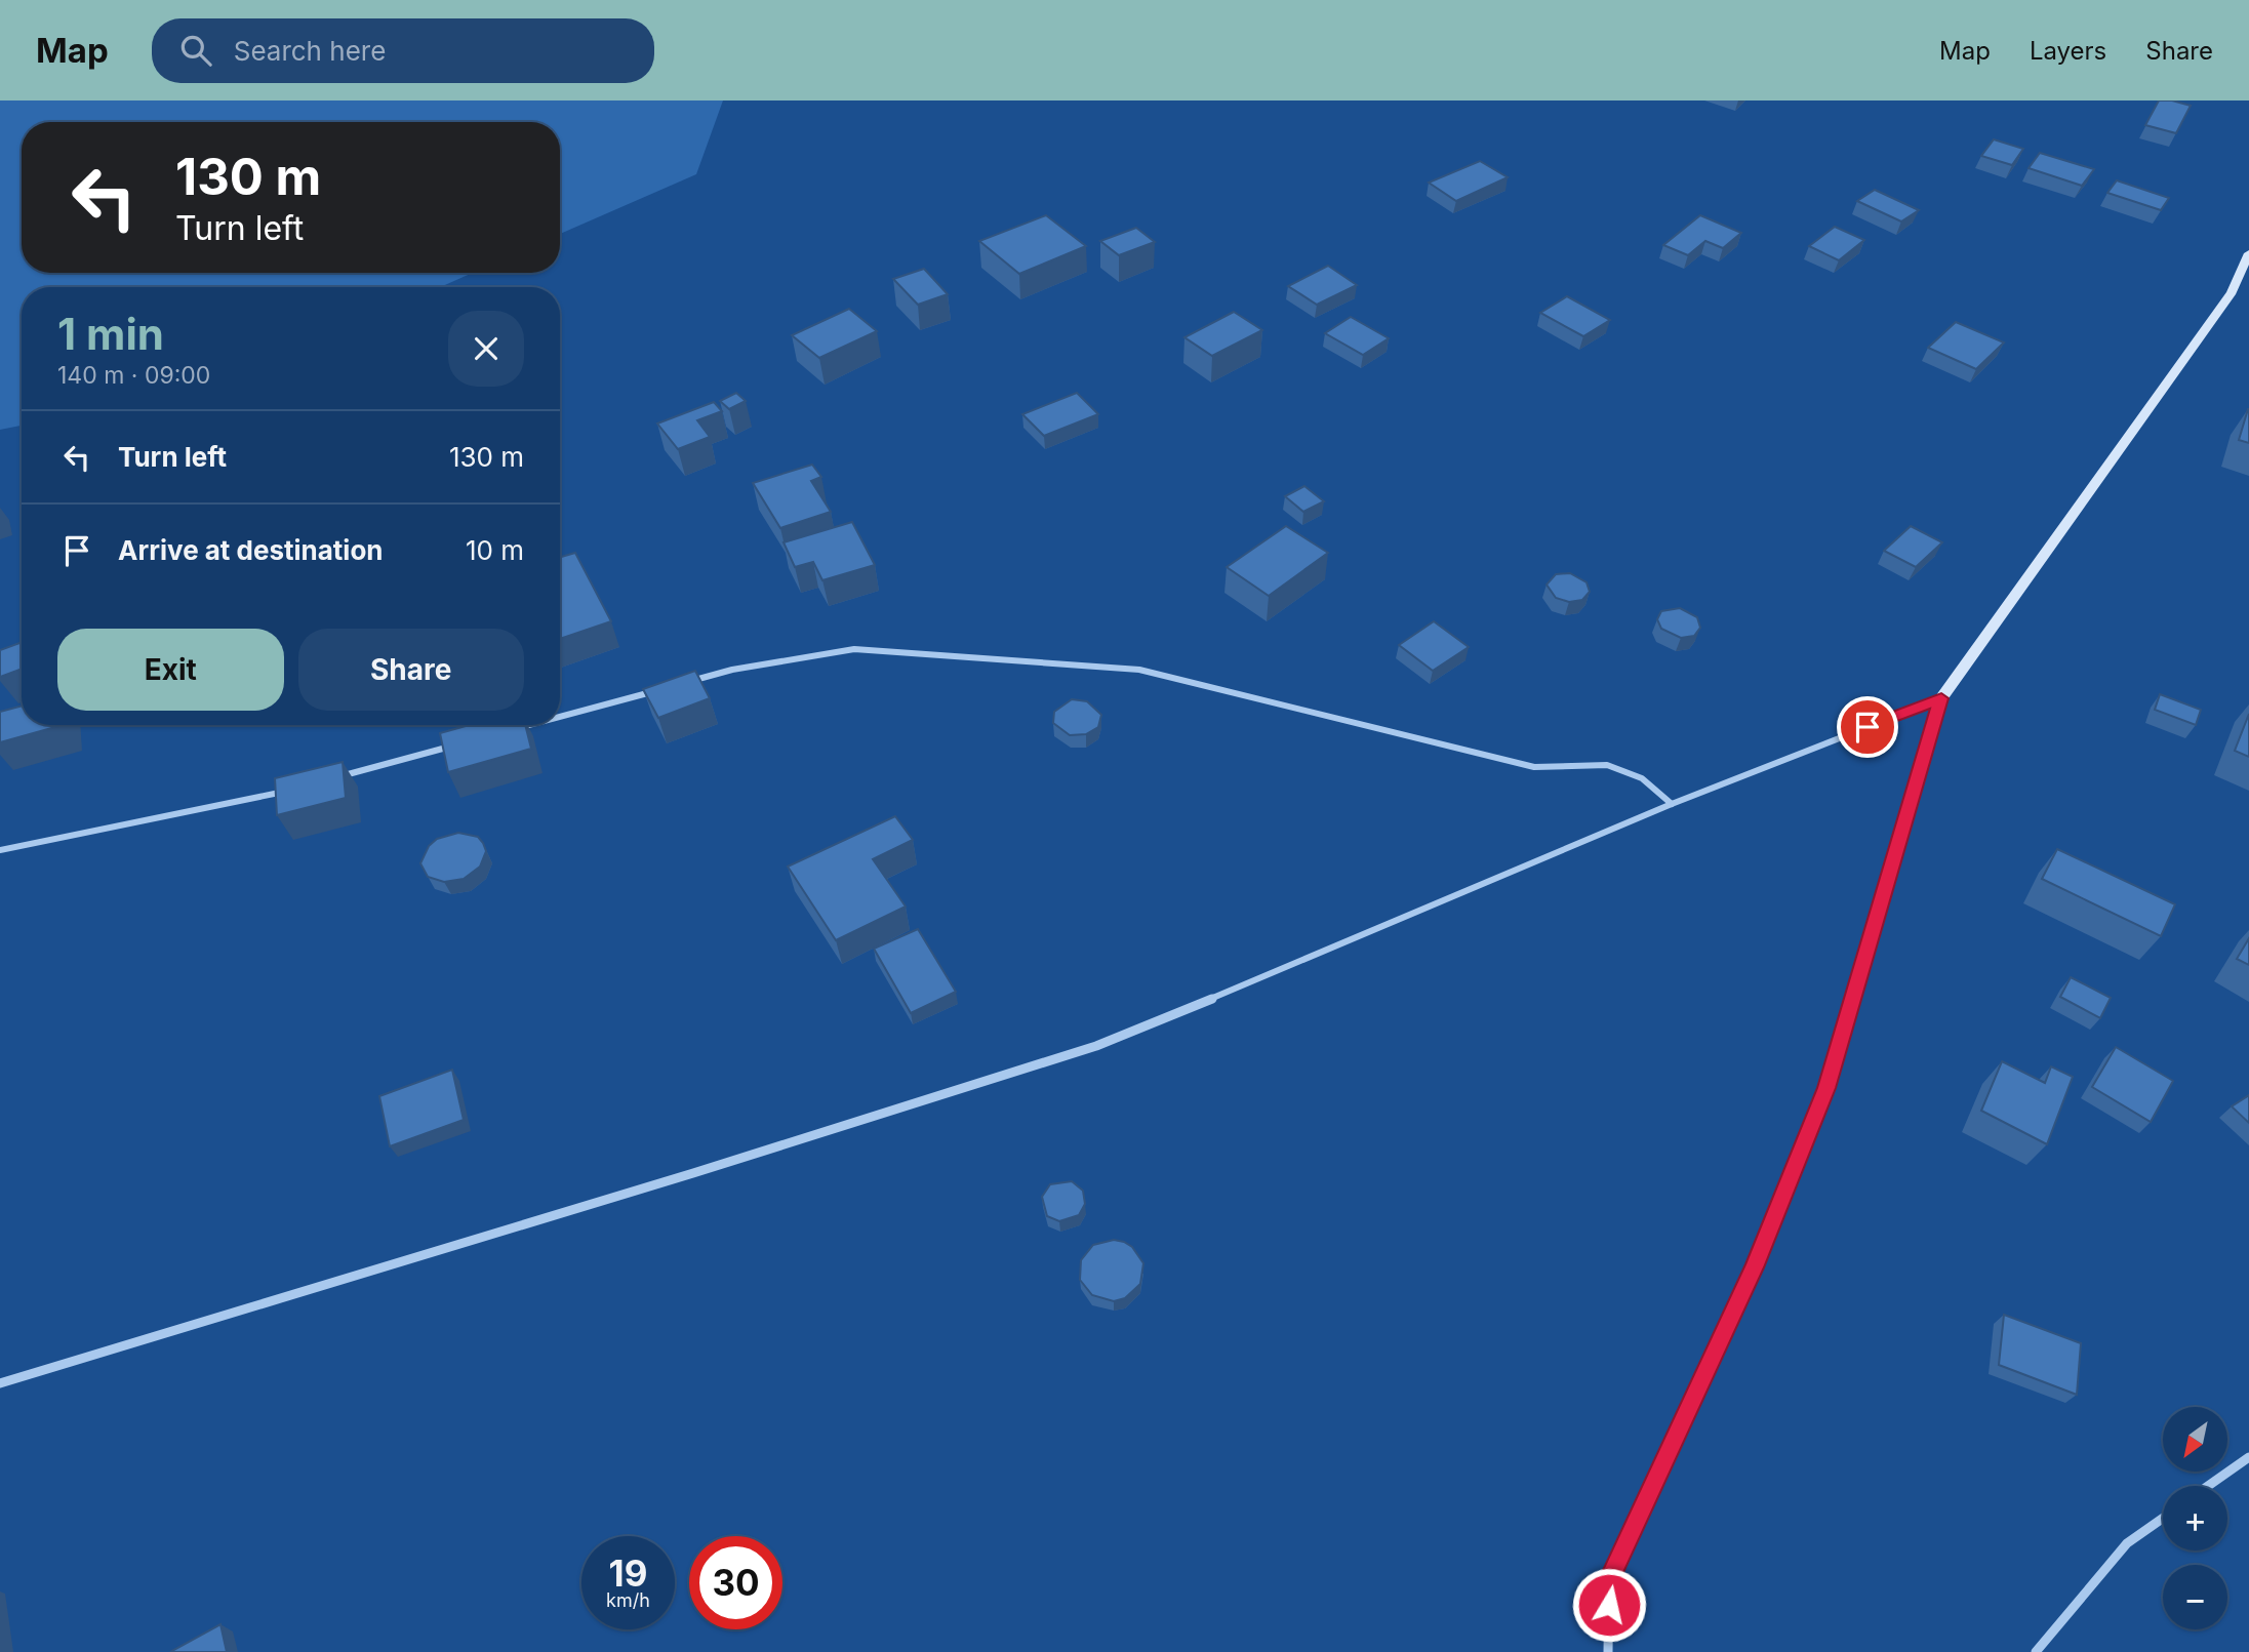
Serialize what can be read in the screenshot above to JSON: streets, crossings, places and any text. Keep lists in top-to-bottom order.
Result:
{
  "north": "bottom left",
  "page": {
    "header": "Map",
    "search": "Search here",
    "nav": ["Map", "Layers", "Share"],
    "turn": ["130 m", "Turn left"],
    "heading": ["1 min", "140 m · 09:00"],
    "list": [
      {
        "name": "Turn left",
        "value": "130 m"
      },
      {
        "name": "Arrive at destination",
        "value": "10 m"
      }
    ],
    "buttons": ["Exit", "Share"],
    "map_buttons": ["+", "−"],
    "speed": "19 km/h",
    "limit": "30"
  }
}
